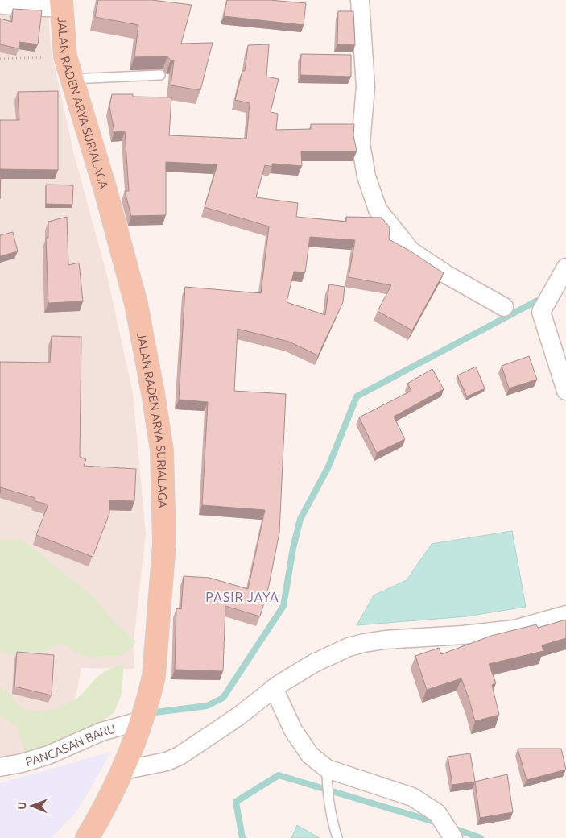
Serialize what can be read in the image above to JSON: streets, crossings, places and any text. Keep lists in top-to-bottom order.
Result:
{
  "streets": {
    "main road": ["JALAN RADEN ARYA SURIALAGA"],
    "street": ["PANCASAN BARU"]
  },
  "crossings": [
    ["JALAN RADEN ARYA SURIALAGA", "PANCASAN BARU"]
  ],
  "districts": ["PASIR JAYA"],
  "north": "left"
}
